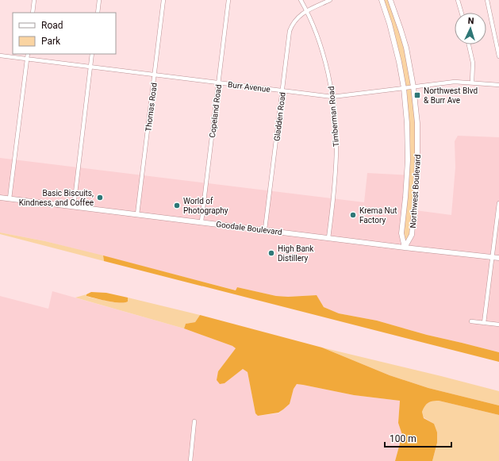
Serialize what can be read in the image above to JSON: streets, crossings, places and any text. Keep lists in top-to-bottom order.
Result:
{
  "streets": {
    "main road": ["Northwest Boulevard", "Goodale Boulevard"],
    "street": [
      "Burr Avenue",
      "Thomas Road",
      "Copeland Road",
      "Gladden Road",
      "Timberman Road"
    ]
  },
  "crossings": [
    ["Burr Avenue", "Thomas Road"],
    ["Burr Avenue", "Copeland Road"],
    ["Burr Avenue", "Gladden Road"],
    ["Burr Avenue", "Timberman Road"],
    ["Burr Avenue", "Northwest Boulevard"],
    ["Thomas Road", "Goodale Boulevard"],
    ["Copeland Road", "Goodale Boulevard"],
    ["Gladden Road", "Timberman Road"],
    ["Gladden Road", "Goodale Boulevard"],
    ["Timberman Road", "Goodale Boulevard"],
    ["Northwest Boulevard", "Goodale Boulevard"]
  ],
  "places": {
    "transit": ["Northwest Blvd & Burr Ave"],
    "other": [
      "Basic Biscuits, Kindness, and Coffee",
      "World of Photography",
      "Krema Nut Factory",
      "High Bank Distillery"
    ]
  },
  "legend": ["Road", "Park"],
  "scale_bar": "100 m",
  "north": "top"
}
